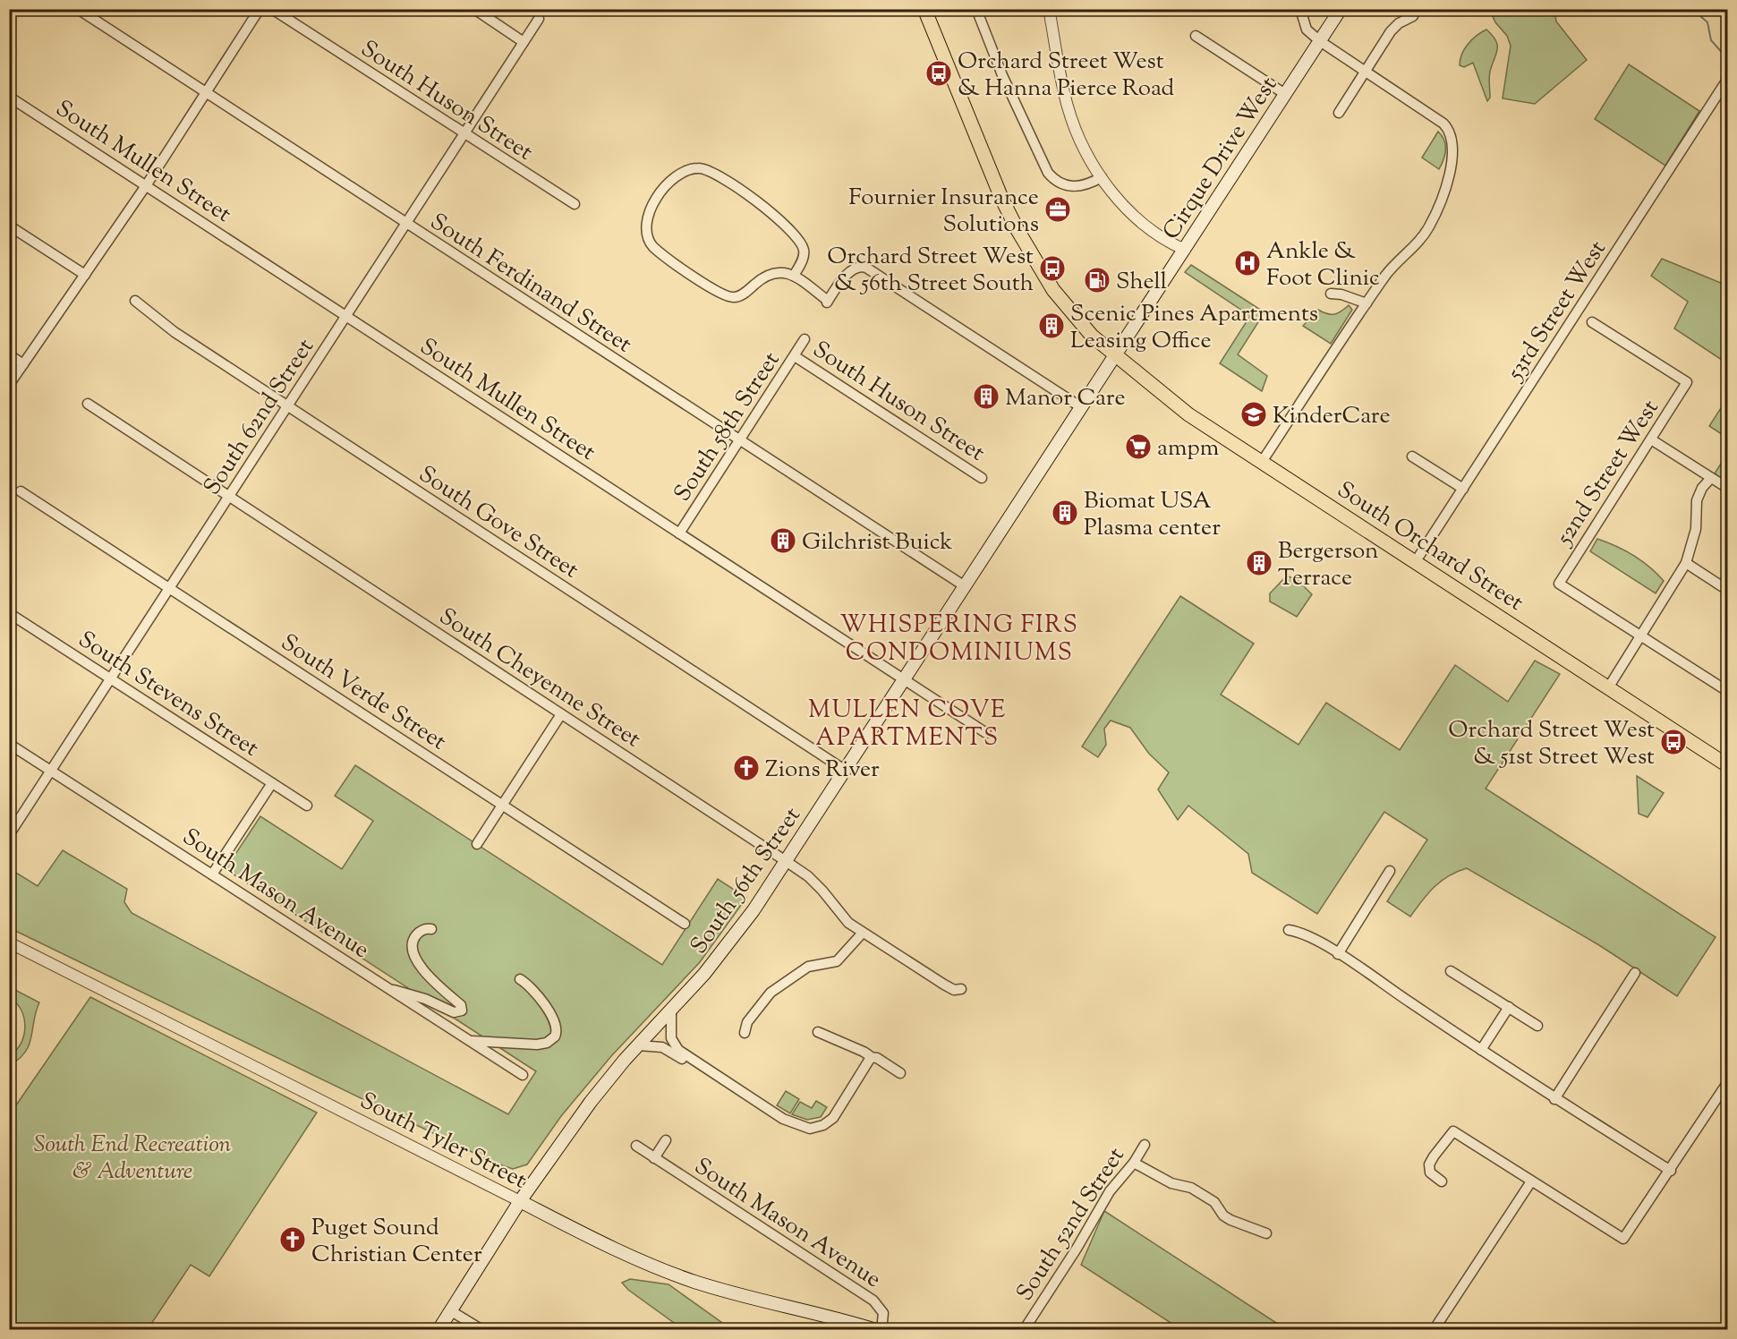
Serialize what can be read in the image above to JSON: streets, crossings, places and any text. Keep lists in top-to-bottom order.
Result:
{
  "streets": {
    "main road": [
      "Cirque Drive West",
      "South Orchard Street",
      "South 56th Street",
      "South Tyler Street"
    ],
    "street": [
      "South Huson Street",
      "South Mullen Street",
      "South Ferdinand Street",
      "53rd Street West",
      "South 62nd Street",
      "South 58th Street",
      "52nd Street West",
      "South Gove Street",
      "South Cheyenne Street",
      "South Verde Street",
      "South Stevens Street",
      "South Mason Avenue",
      "South 52nd Street"
    ]
  },
  "crossings": [
    ["South Huson Street", "South 62nd Street"],
    ["South Huson Street", "South 58th Street"],
    ["Cirque Drive West", "South Orchard Street"],
    ["Cirque Drive West", "South 56th Street"],
    ["South Mullen Street", "South 62nd Street"],
    ["South Mullen Street", "South 58th Street"],
    ["South Mullen Street", "South 56th Street"],
    ["South Ferdinand Street", "South 62nd Street"],
    ["South Ferdinand Street", "South 58th Street"],
    ["South Ferdinand Street", "South 56th Street"],
    ["53rd Street West", "South Orchard Street"],
    ["South 62nd Street", "South Gove Street"],
    ["South 62nd Street", "South Cheyenne Street"],
    ["South 62nd Street", "South Verde Street"],
    ["South 62nd Street", "South Stevens Street"],
    ["South 62nd Street", "South Mason Avenue"],
    ["South Gove Street", "South 56th Street"],
    ["South Orchard Street", "South 56th Street"],
    ["South Cheyenne Street", "South 56th Street"],
    ["South 56th Street", "South Tyler Street"]
  ],
  "districts": ["WHISPERING FIRS CONDOMINIUMS", "MULLEN COVE APARTMENTS"],
  "parks": ["South End Recreation & Adventure"],
  "places": {
    "bus stop": ["Orchard Street West & Hanna Pierce Road", "Orchard Street West & 56th Street South", "Orchard Street West & 51st Street West"],
    "office": ["Fournier Insurance Solutions"],
    "hospital": ["Ankle & Foot Clinic"],
    "fuel station": ["Shell"],
    "building": [
      "Scenic Pines Apartments Leasing Office",
      "Manor Care",
      "Biomat USA Plasma center",
      "Gilchrist Buick",
      "Bergerson Terrace"
    ],
    "school or university": ["KinderCare"],
    "supermarket": ["ampm"],
    "church": ["Zions River", "Puget Sound Christian Center"]
  }
}
